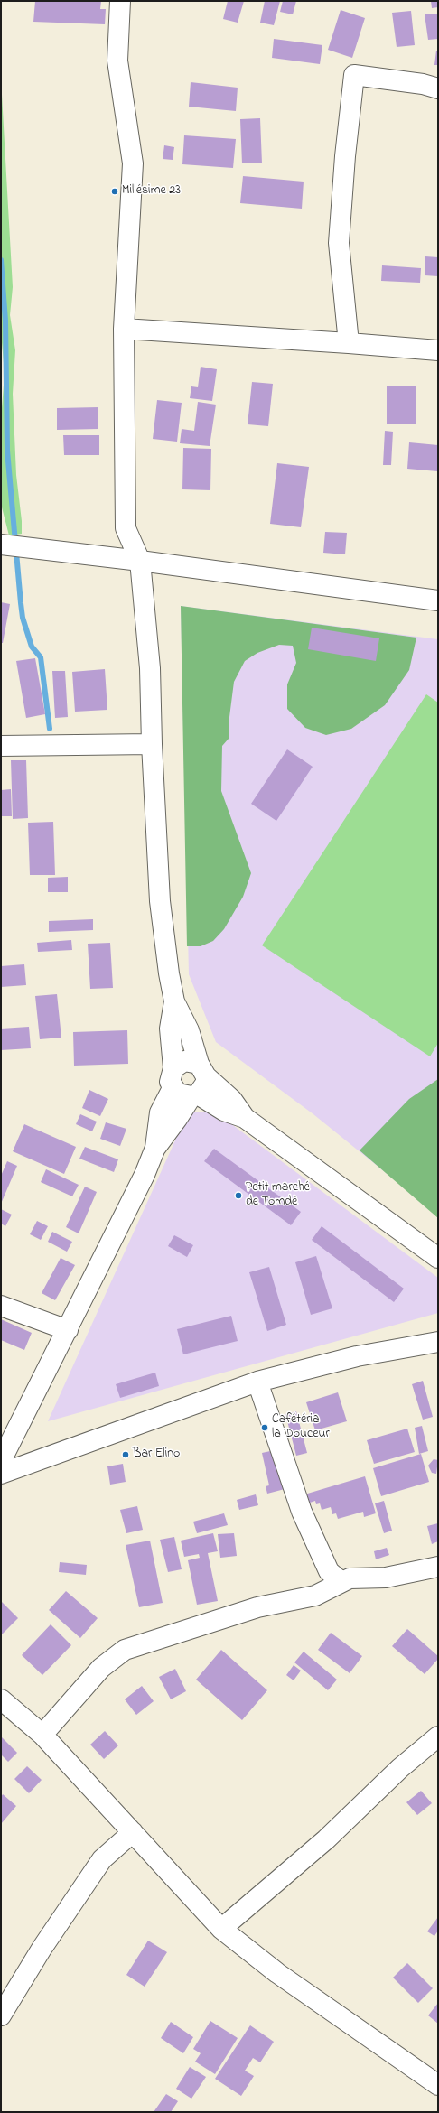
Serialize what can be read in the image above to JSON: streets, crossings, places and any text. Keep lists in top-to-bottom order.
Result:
{
  "places": [
    "Millésime 23",
    "Petit marché de Tomdè",
    "Cafétéria la Douceur",
    "Bar Elino"
  ]
}
